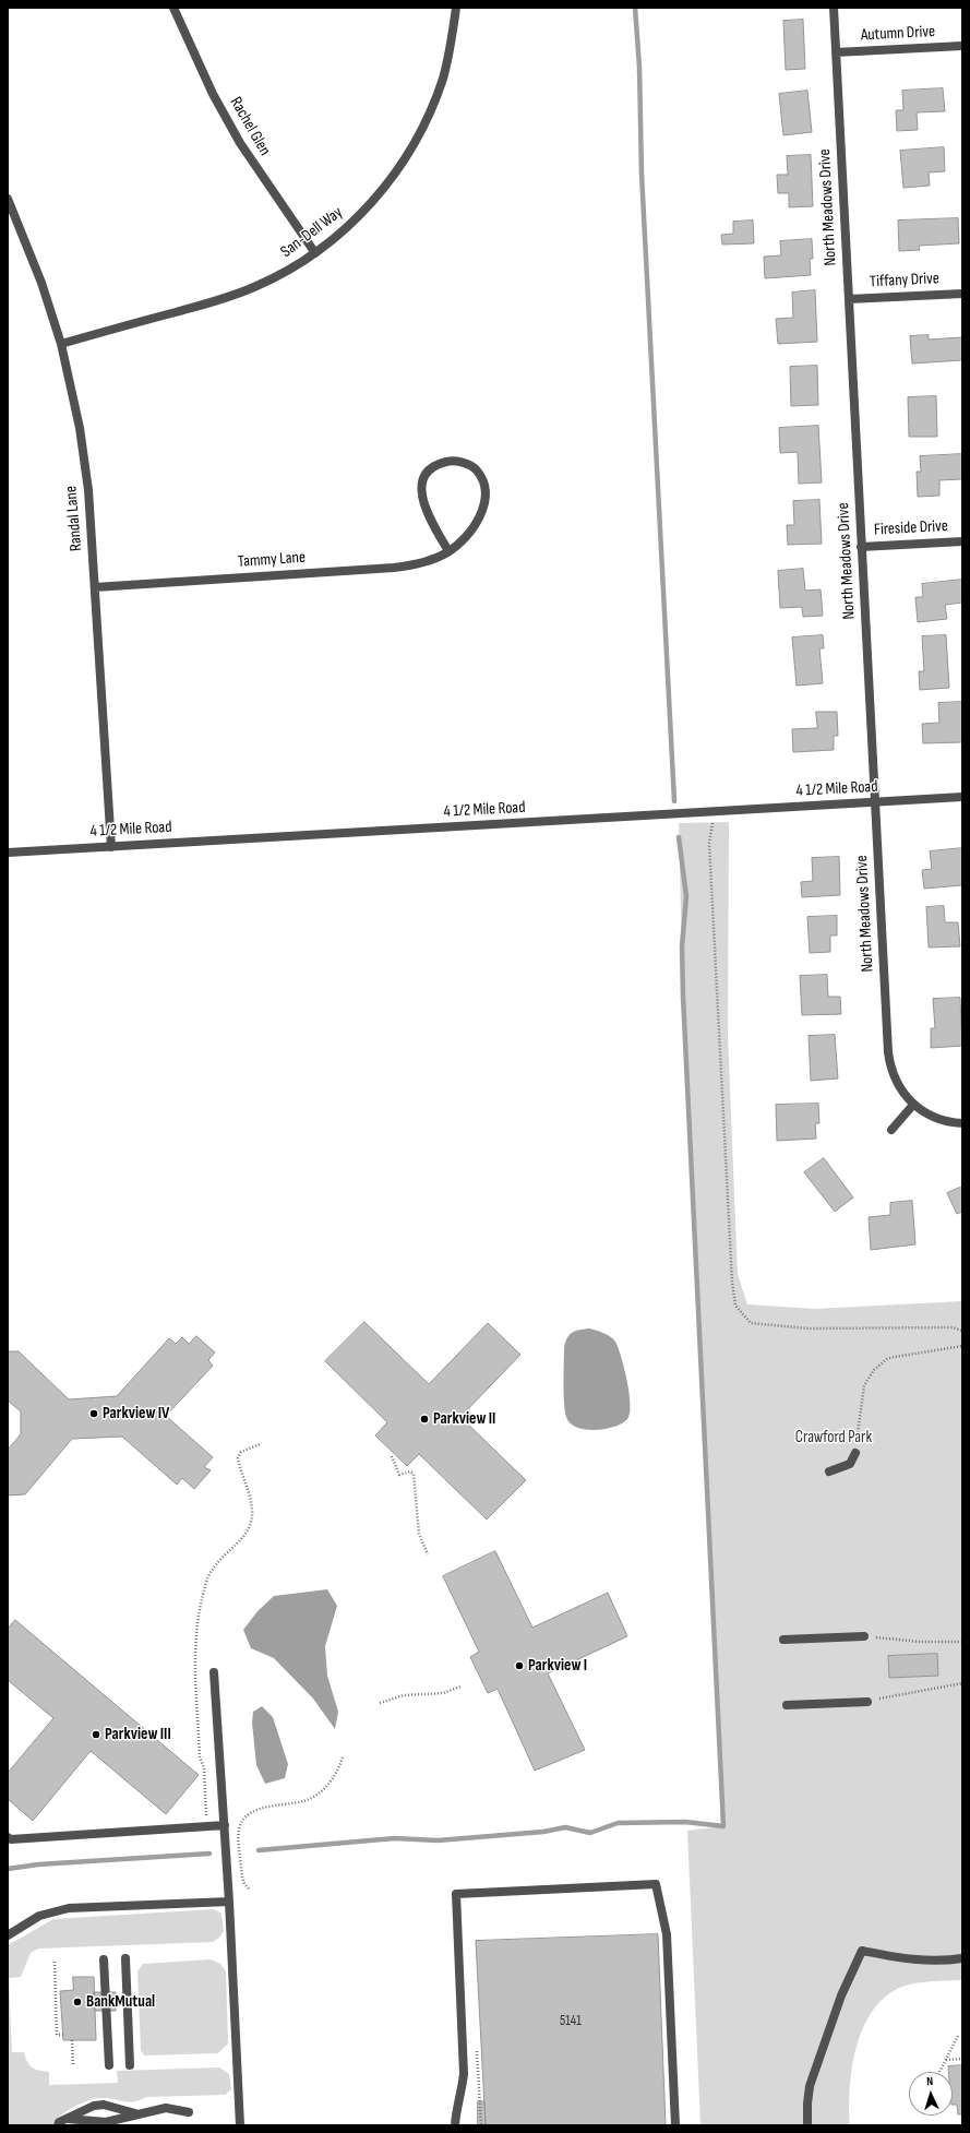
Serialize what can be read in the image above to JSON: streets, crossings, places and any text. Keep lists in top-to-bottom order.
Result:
{
  "streets": {
    "street": [
      "Autumn Drive",
      "Rachel Glen",
      "North Meadows Drive",
      "San-Dell Way",
      "Tiffany Drive",
      "Randal Lane",
      "Fireside Drive",
      "Tammy Lane",
      "4 1/2 Mile Road"
    ]
  },
  "crossings": [
    ["Autumn Drive", "North Meadows Drive"],
    ["Rachel Glen", "San-Dell Way"],
    ["North Meadows Drive", "Tiffany Drive"],
    ["North Meadows Drive", "Fireside Drive"],
    ["North Meadows Drive", "4 1/2 Mile Road"],
    ["San-Dell Way", "Randal Lane"],
    ["Randal Lane", "Tammy Lane"],
    ["Randal Lane", "4 1/2 Mile Road"]
  ],
  "parks": ["Crawford Park"],
  "places": [
    "Parkview IV",
    "Parkview II",
    "Parkview I",
    "Parkview III",
    "BankMutual"
  ],
  "house_numbers": ["5141"],
  "north": "top"
}
